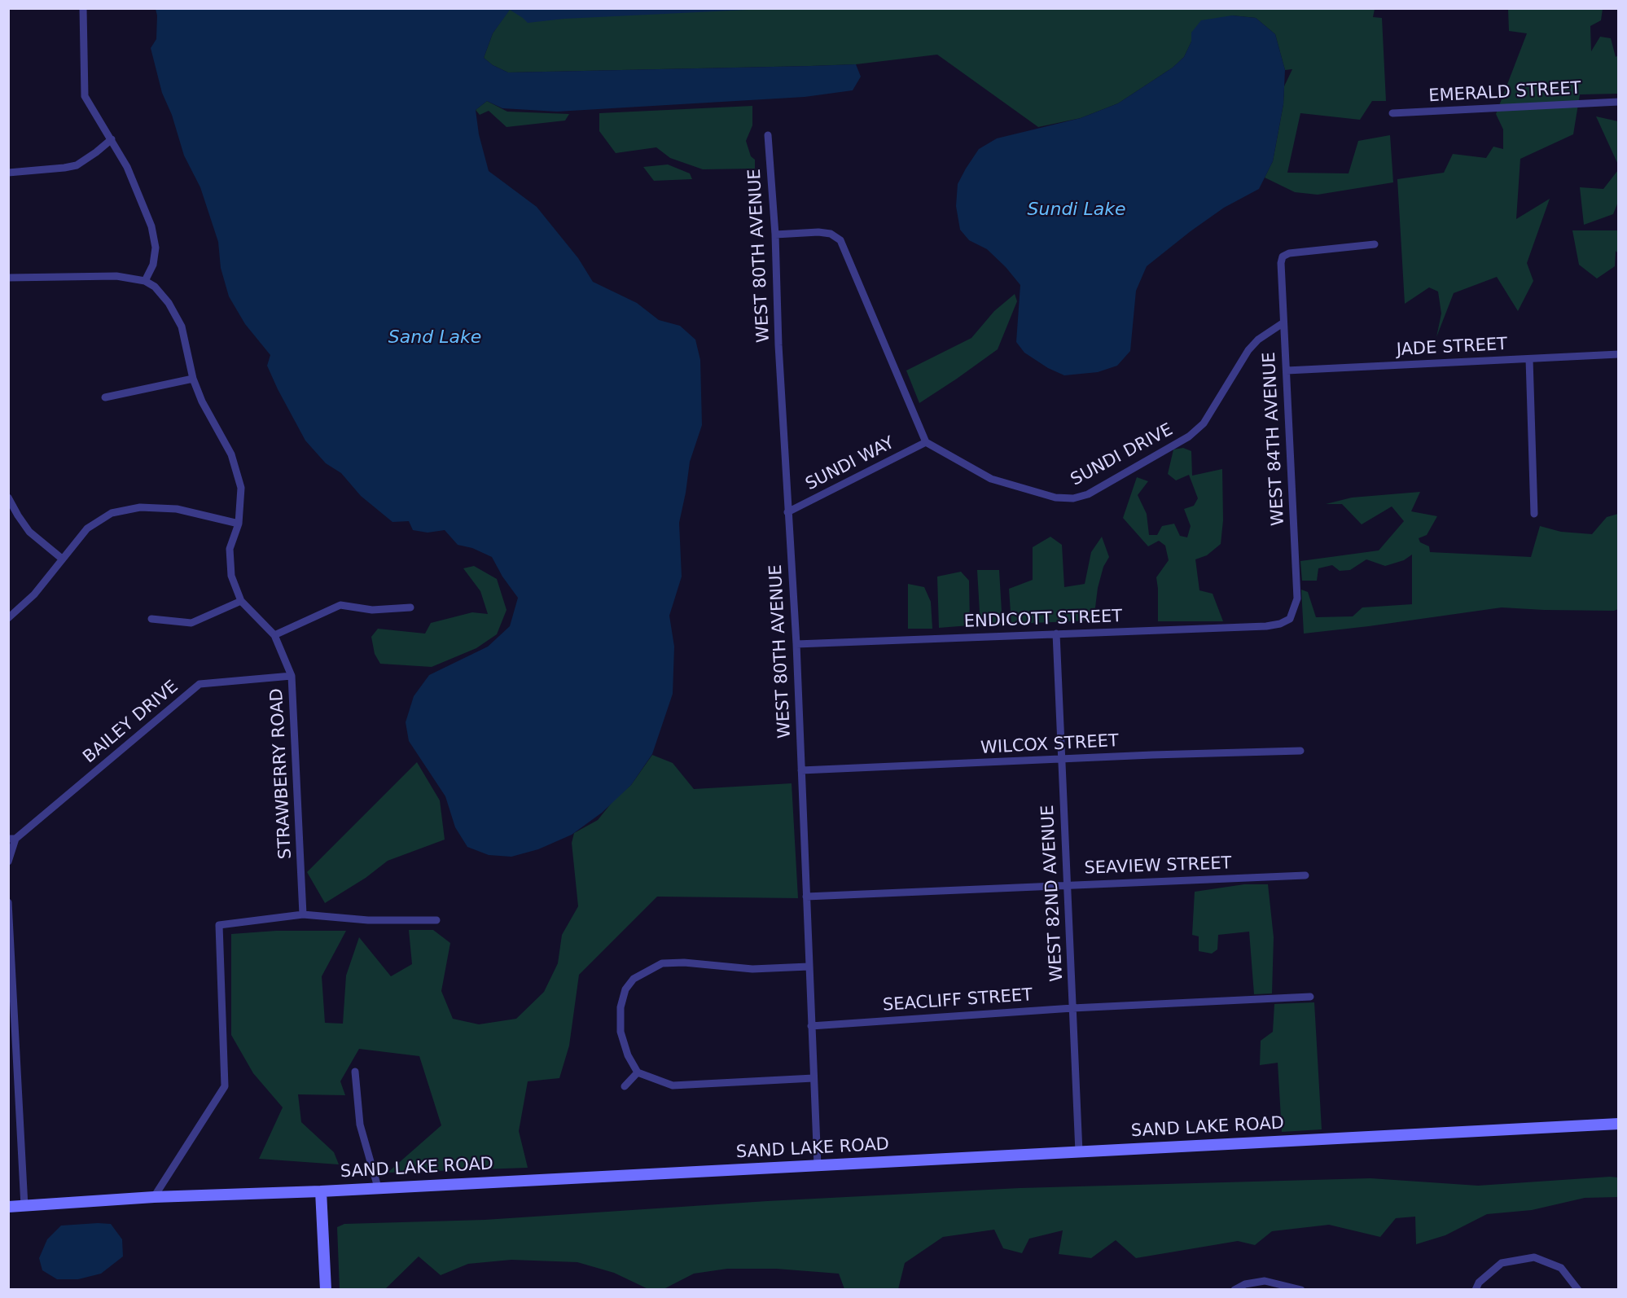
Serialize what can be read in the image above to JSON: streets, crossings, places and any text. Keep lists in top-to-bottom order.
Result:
{
  "streets": {
    "main road": ["SAND LAKE ROAD"],
    "street": [
      "EMERALD STREET",
      "WEST 80TH AVENUE",
      "JADE STREET",
      "WEST 84TH AVENUE",
      "SUNDI DRIVE",
      "SUNDI WAY",
      "ENDICOTT STREET",
      "BAILEY DRIVE",
      "WILCOX STREET",
      "STRAWBERRY ROAD",
      "SEAVIEW STREET",
      "WEST 82ND AVENUE",
      "SEACLIFF STREET"
    ]
  },
  "crossings": [
    ["WEST 80TH AVENUE", "SUNDI WAY"],
    ["WEST 80TH AVENUE", "ENDICOTT STREET"],
    ["WEST 80TH AVENUE", "WILCOX STREET"],
    ["WEST 80TH AVENUE", "SEAVIEW STREET"],
    ["WEST 80TH AVENUE", "SEACLIFF STREET"],
    ["WEST 80TH AVENUE", "SAND LAKE ROAD"],
    ["JADE STREET", "WEST 84TH AVENUE"],
    ["WEST 84TH AVENUE", "SUNDI DRIVE"],
    ["WEST 84TH AVENUE", "ENDICOTT STREET"],
    ["SUNDI DRIVE", "SUNDI WAY"],
    ["ENDICOTT STREET", "WEST 82ND AVENUE"],
    ["BAILEY DRIVE", "STRAWBERRY ROAD"],
    ["WILCOX STREET", "WEST 82ND AVENUE"],
    ["SEAVIEW STREET", "WEST 82ND AVENUE"],
    ["WEST 82ND AVENUE", "SEACLIFF STREET"],
    ["WEST 82ND AVENUE", "SAND LAKE ROAD"]
  ],
  "water": ["Sundi Lake", "Sand Lake"]
}
